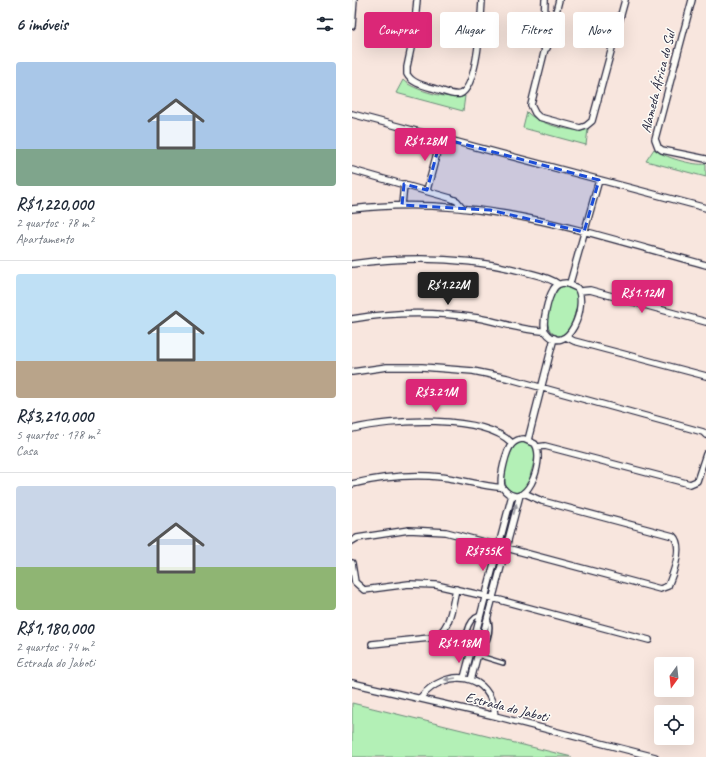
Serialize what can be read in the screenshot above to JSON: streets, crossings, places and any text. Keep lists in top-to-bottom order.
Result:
{
  "streets": {
    "street": ["Alameda África do Sul", "Estrada do Jaboti"]
  },
  "north": "bottom",
  "page": {
    "heading": "6 imóveis",
    "chip": [
      "Comprar",
      "Alugar",
      "Filtros",
      "Novo"
    ],
    "list": [
      {
        "name": "R$1,220,000",
        "note": "2 quartos · 78 m² · Apartamento"
      },
      {
        "name": "R$3,210,000",
        "note": "5 quartos · 178 m² · Casa"
      },
      {
        "name": "R$1,180,000",
        "note": "2 quartos · 74 m² · Estrada do Jaboti"
      }
    ],
    "price": [
      "R$1.28M",
      "R$1.22M",
      "R$1.12M",
      "R$3.21M",
      "R$755K",
      "R$1.18M"
    ]
  }
}
